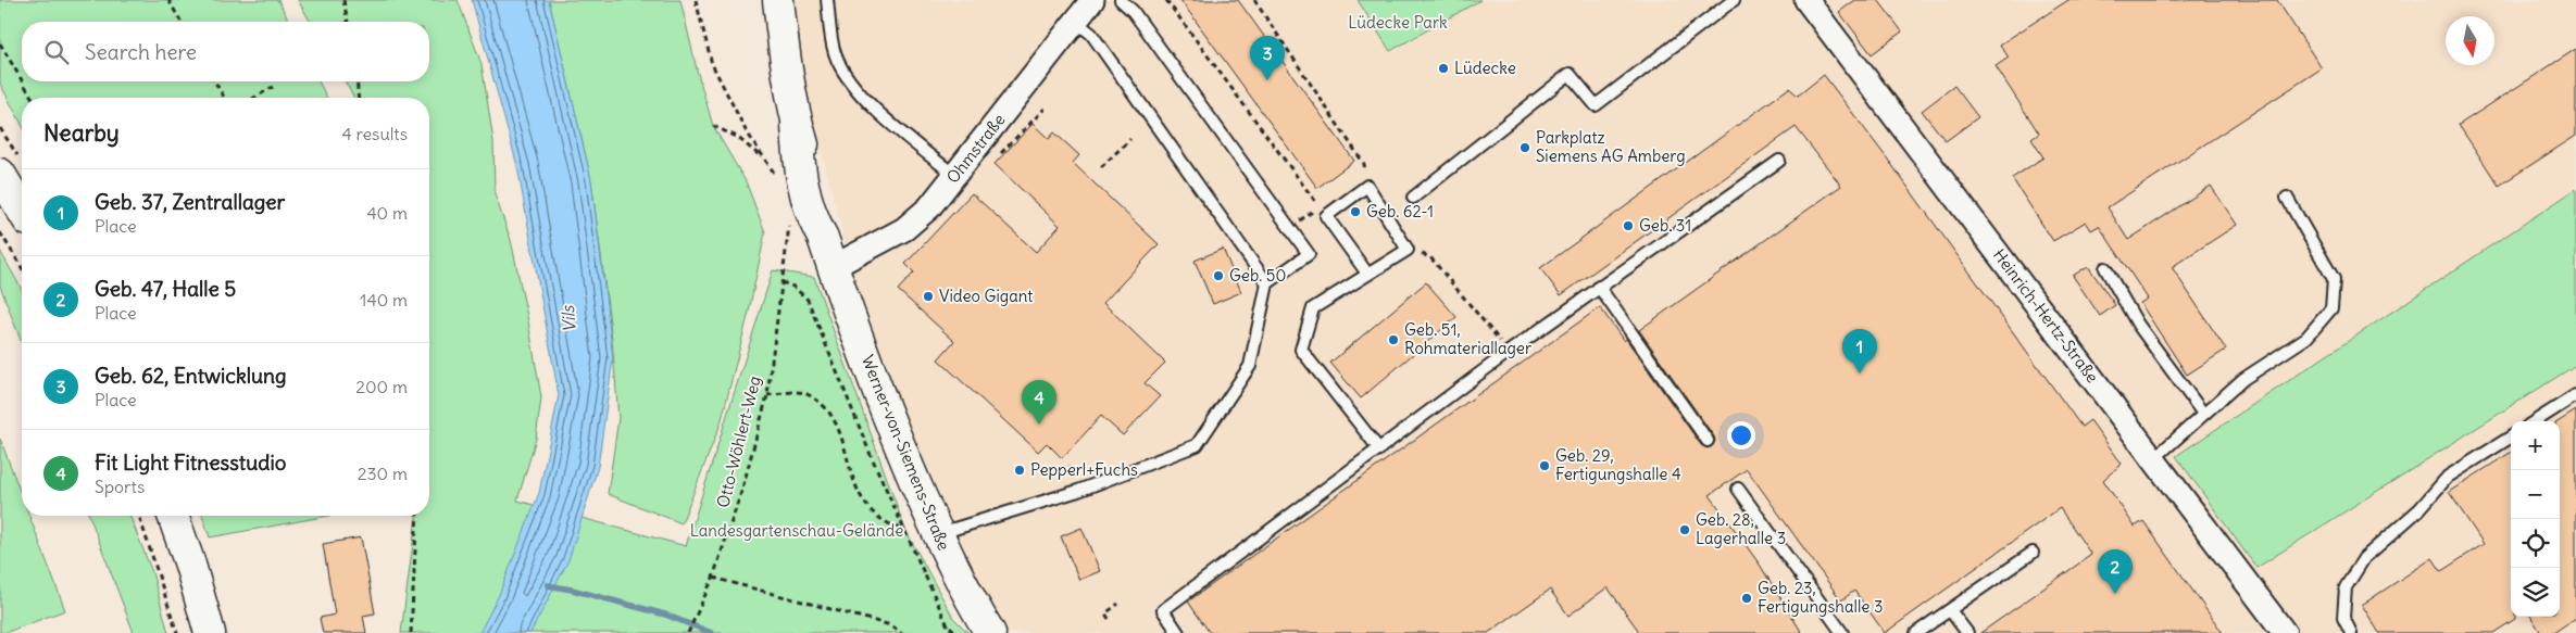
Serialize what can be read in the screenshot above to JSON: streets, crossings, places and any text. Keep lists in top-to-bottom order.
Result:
{
  "streets": {
    "street": ["Ohmstraße", "Heinrich-Hertz-Straße", "Werner-von-Siemens-Straße"],
    "path": ["Otto-Wöhlert-Weg"]
  },
  "crossings": [
    ["Ohmstraße", "Werner-von-Siemens-Straße"]
  ],
  "water": ["Vils"],
  "parks": ["Lüdecke Park", "Landesgartenschau-Gelände"],
  "places": [
    "Lüdecke",
    "Parkplatz Siemens AG Amberg",
    "Geb. 62-1",
    "Geb. 31",
    "Geb. 50",
    "Video Gigant",
    "Geb. 51, Rohmateriallager",
    "Geb. 29, Fertigungshalle 4",
    "Pepperl+Fuchs",
    "Geb. 28, Lagerhalle 3",
    "Geb. 23, Fertigungshalle 3"
  ],
  "north": "bottom",
  "page": {
    "search": "Search here",
    "pins": [
      "3",
      "1",
      "4",
      "2"
    ],
    "heading": ["Nearby", "4 results"],
    "list": [
      {
        "mark": "1",
        "name": "Geb. 37, Zentrallager",
        "note": "Place",
        "value": "40 m"
      },
      {
        "mark": "2",
        "name": "Geb. 47, Halle 5",
        "note": "Place",
        "value": "140 m"
      },
      {
        "mark": "3",
        "name": "Geb. 62, Entwicklung",
        "note": "Place",
        "value": "200 m"
      },
      {
        "mark": "4",
        "name": "Fit Light Fitnesstudio",
        "note": "Sports",
        "value": "230 m"
      }
    ],
    "map_buttons": ["+", "−"]
  }
}
